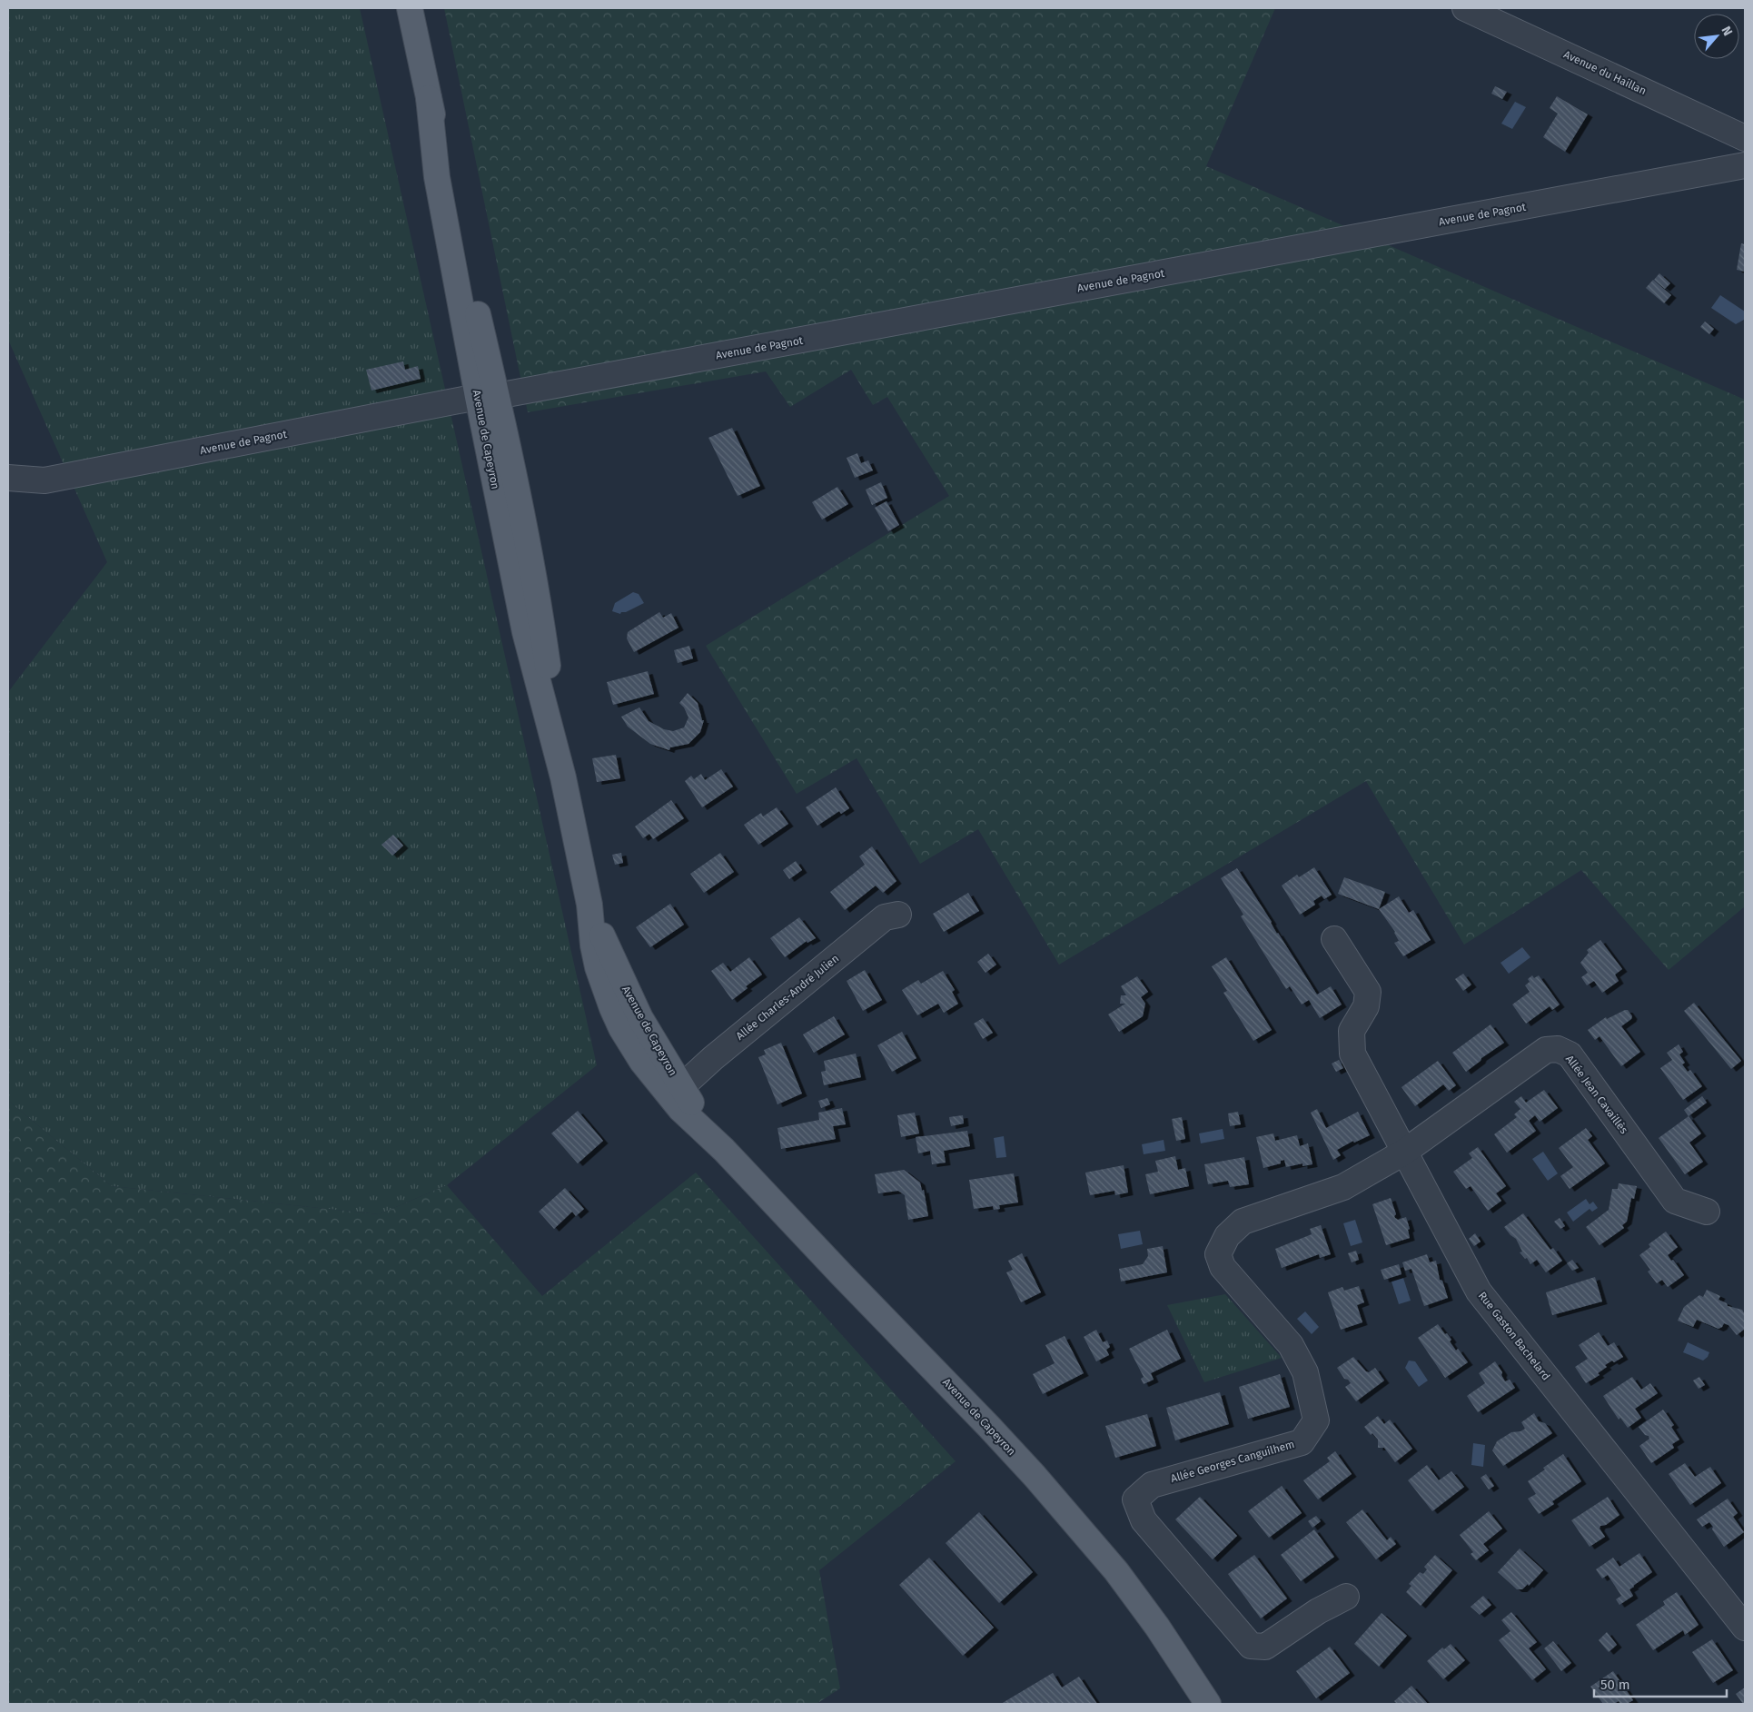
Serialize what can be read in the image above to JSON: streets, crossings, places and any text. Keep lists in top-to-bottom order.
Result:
{
  "streets": {
    "main road": ["Avenue de Capeyron"],
    "street": [
      "Avenue du Haillan",
      "Avenue de Pagnot",
      "Allée Charles-André Julien",
      "Allée Jean Cavaillès",
      "Rue Gaston Bachelard",
      "Allée Georges Canguilhem"
    ]
  },
  "crossings": [
    ["Avenue de Pagnot", "Avenue de Capeyron"],
    ["Avenue de Capeyron", "Allée Charles-André Julien"],
    ["Allée Jean Cavaillès", "Rue Gaston Bachelard"],
    ["Allée Jean Cavaillès", "Allée Georges Canguilhem"],
    ["Rue Gaston Bachelard", "Allée Georges Canguilhem"]
  ],
  "scale_bar": "50 m",
  "north": "top right"
}
